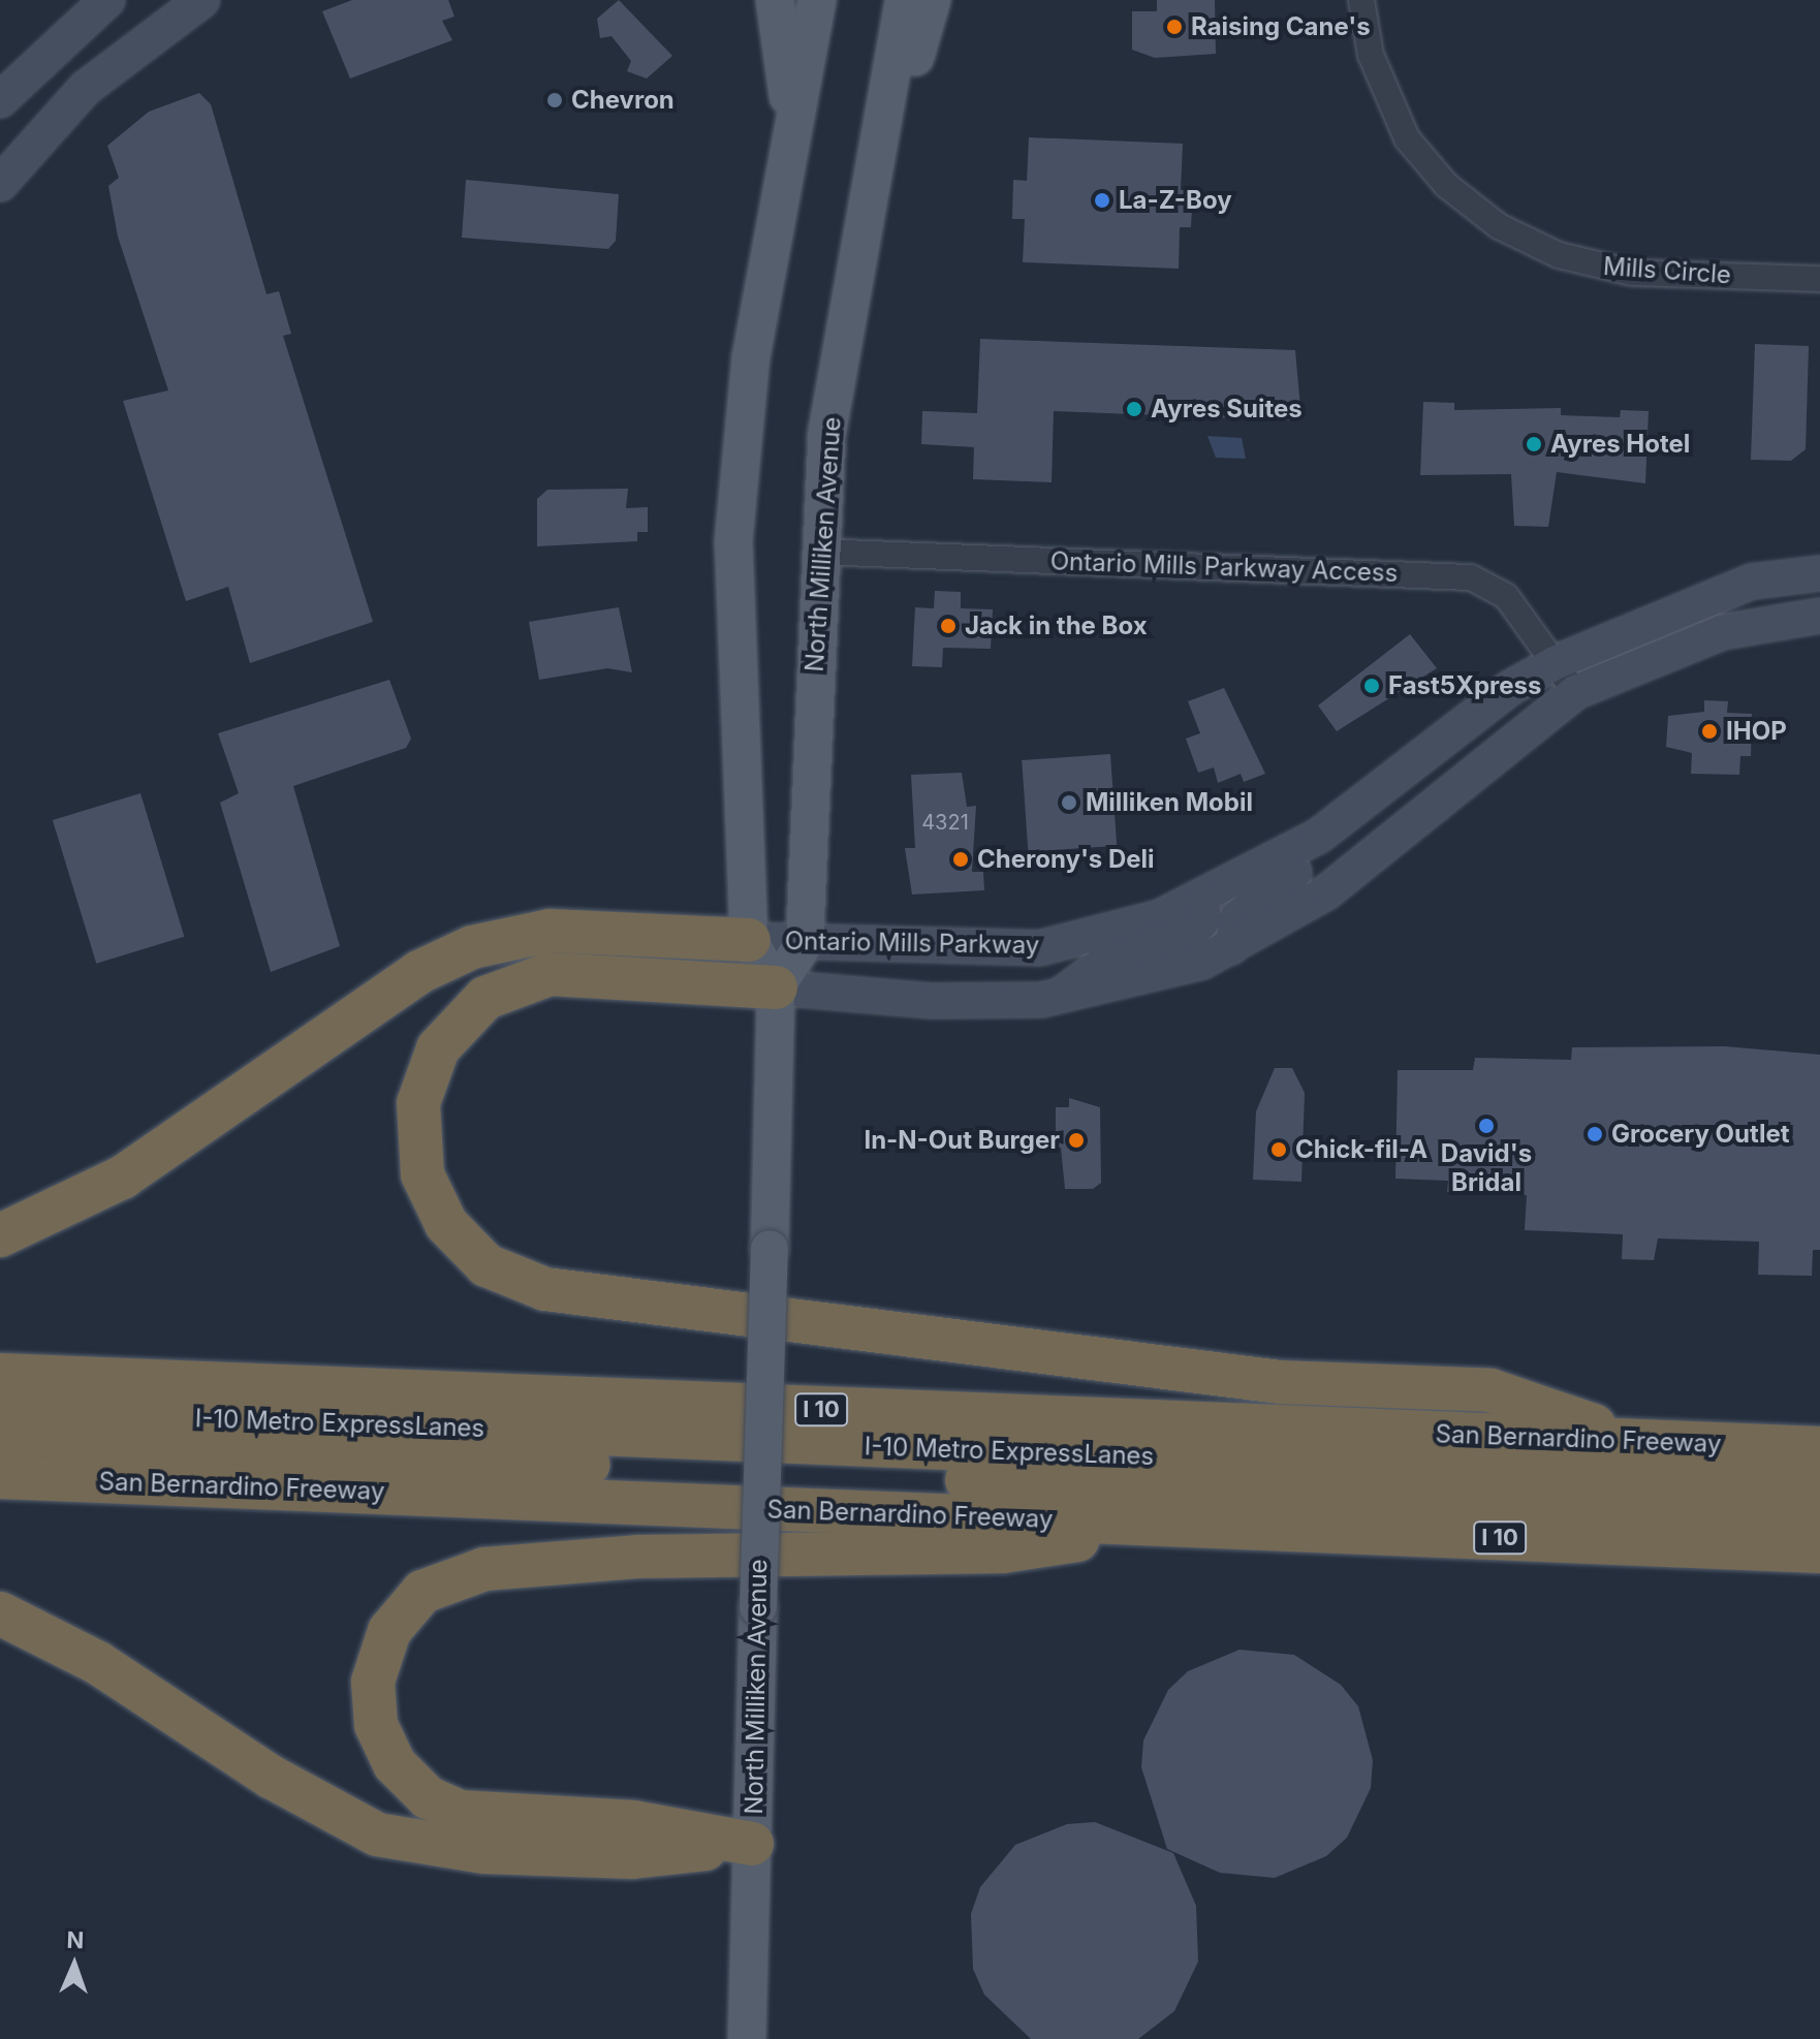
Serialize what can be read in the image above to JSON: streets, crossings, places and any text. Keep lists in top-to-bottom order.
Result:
{
  "streets": {
    "highway": ["I 10", "I-10 Metro ExpressLanes", "San Bernardino Freeway"],
    "main road": ["North Milliken Avenue", "Ontario Mills Parkway"],
    "street": ["Mills Circle", "Ontario Mills Parkway Access"]
  },
  "crossings": [
    ["North Milliken Avenue", "Ontario Mills Parkway Access"],
    ["North Milliken Avenue", "Ontario Mills Parkway"],
    ["Ontario Mills Parkway Access", "Ontario Mills Parkway"]
  ],
  "places": [
    "Raising Cane's",
    "Chevron",
    "La-Z-Boy",
    "Ayres Suites",
    "Ayres Hotel",
    "Jack in the Box",
    "Fast5Xpress",
    "IHOP",
    "Milliken Mobil",
    "Cherony's Deli",
    "David's Bridal",
    "Grocery Outlet",
    "In-N-Out Burger",
    "Chick-fil-A"
  ],
  "house_numbers": ["4321"],
  "north": "top"
}
